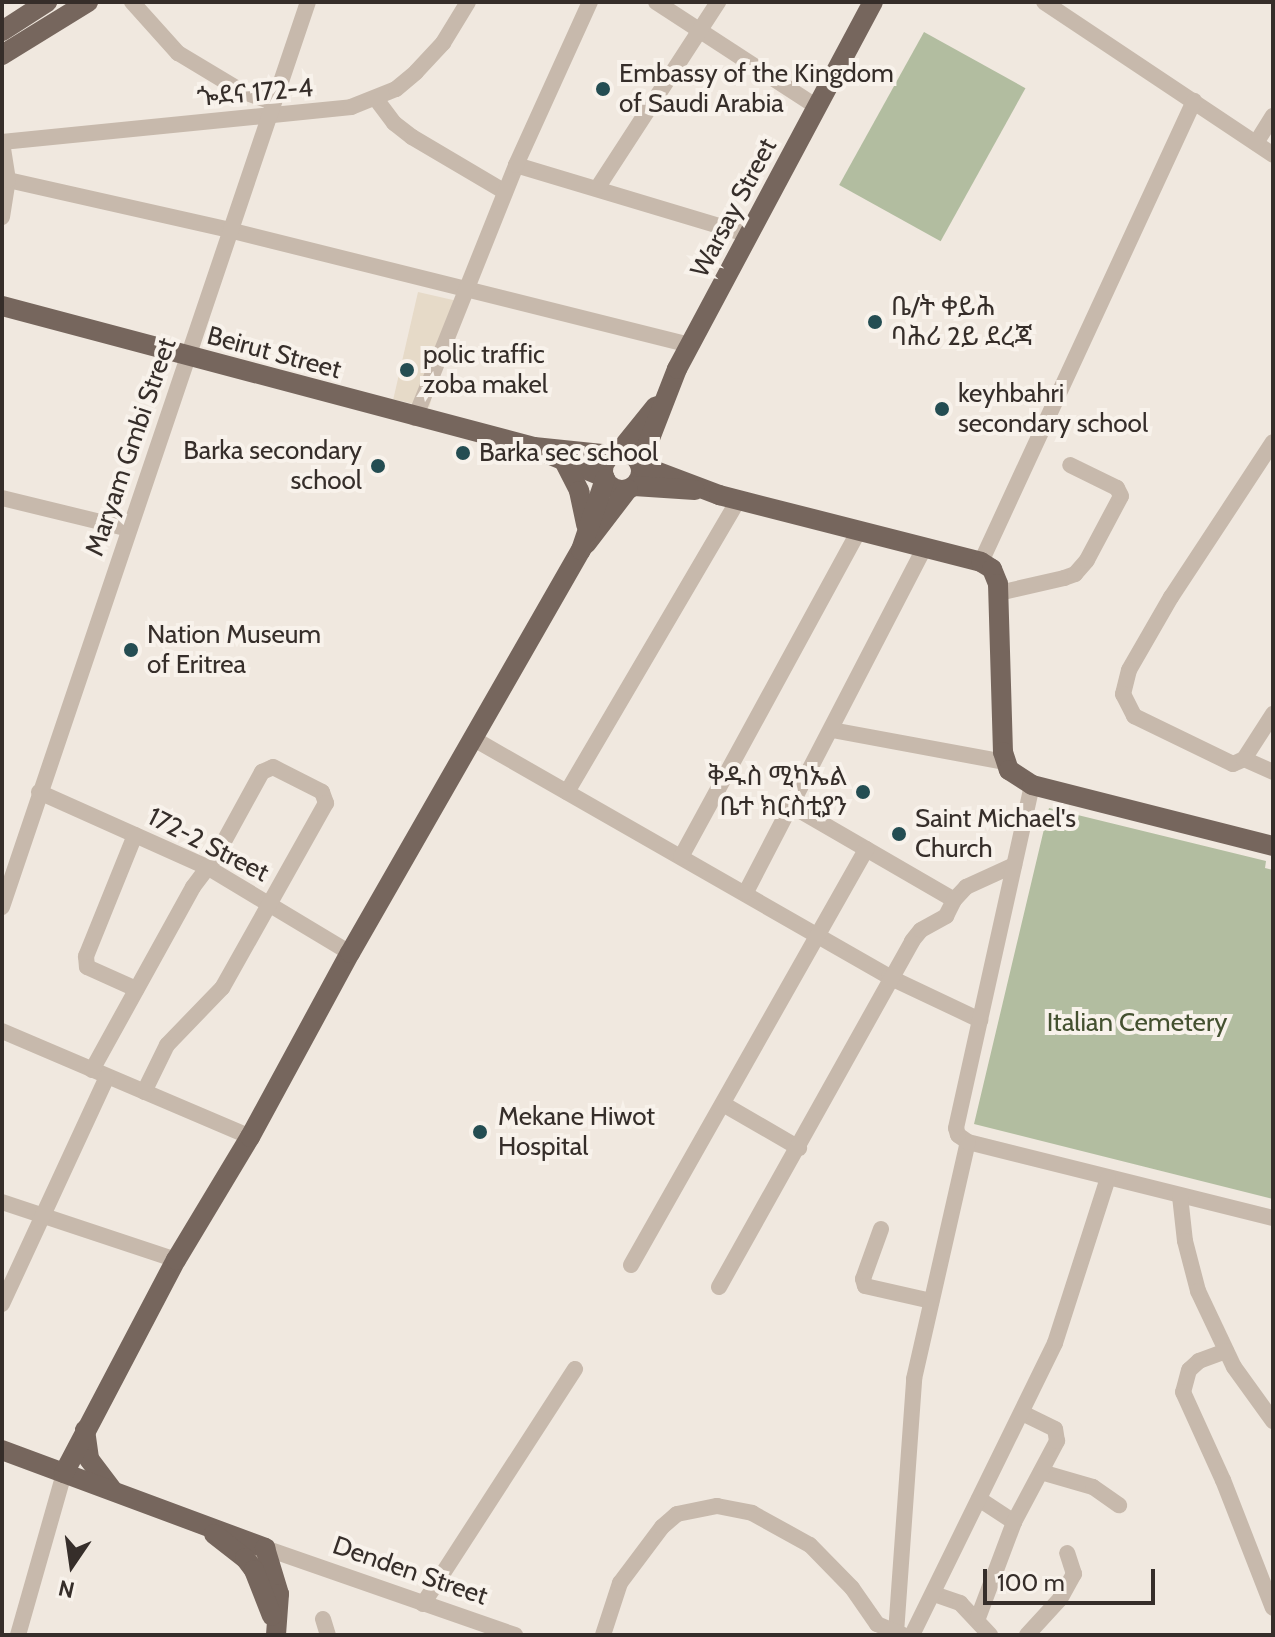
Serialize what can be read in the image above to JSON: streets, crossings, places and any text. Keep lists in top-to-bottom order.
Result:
{
  "streets": {
    "main road": ["Warsay Street", "Beirut Street", "Denden Street"],
    "street": ["ጐደና 172-4", "Maryam Gmbi Street", "172-2 Street"]
  },
  "crossings": [
    ["ጐደና 172-4", "Maryam Gmbi Street"],
    ["Beirut Street", "Maryam Gmbi Street"],
    ["Maryam Gmbi Street", "172-2 Street"]
  ],
  "parks": ["Italian Cemetery"],
  "places": [
    "Embassy of the Kingdom of Saudi Arabia",
    "ቤ/ት ቀይሕ ባሕሪ 2ይ ደረጃ",
    "polic traffic zoba makel",
    "keyhbahri secondary school",
    "Barka sec school",
    "Barka secondary school",
    "Nation Museum of Eritrea",
    "ቅዱስ ሚካኤል ቤተ ክርስቲያን",
    "Saint Michael's Church",
    "Mekane Hiwot Hospital"
  ],
  "scale_bar": "100 m",
  "north": "bottom"
}
